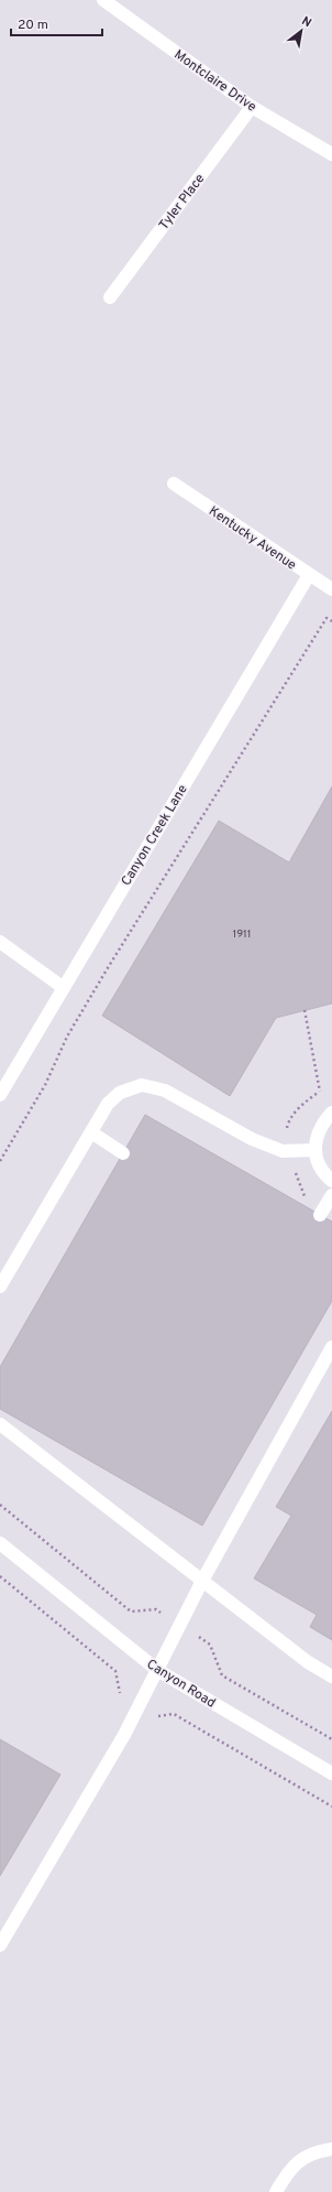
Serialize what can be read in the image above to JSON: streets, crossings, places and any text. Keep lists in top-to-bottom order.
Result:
{
  "streets": {
    "street": [
      "Montclaire Drive",
      "Tyler Place",
      "Kentucky Avenue",
      "Canyon Creek Lane",
      "Canyon Road"
    ]
  },
  "crossings": [
    ["Montclaire Drive", "Tyler Place"],
    ["Kentucky Avenue", "Canyon Creek Lane"]
  ],
  "house_numbers": ["1911"],
  "scale_bar": "20 m",
  "north": "top right"
}
